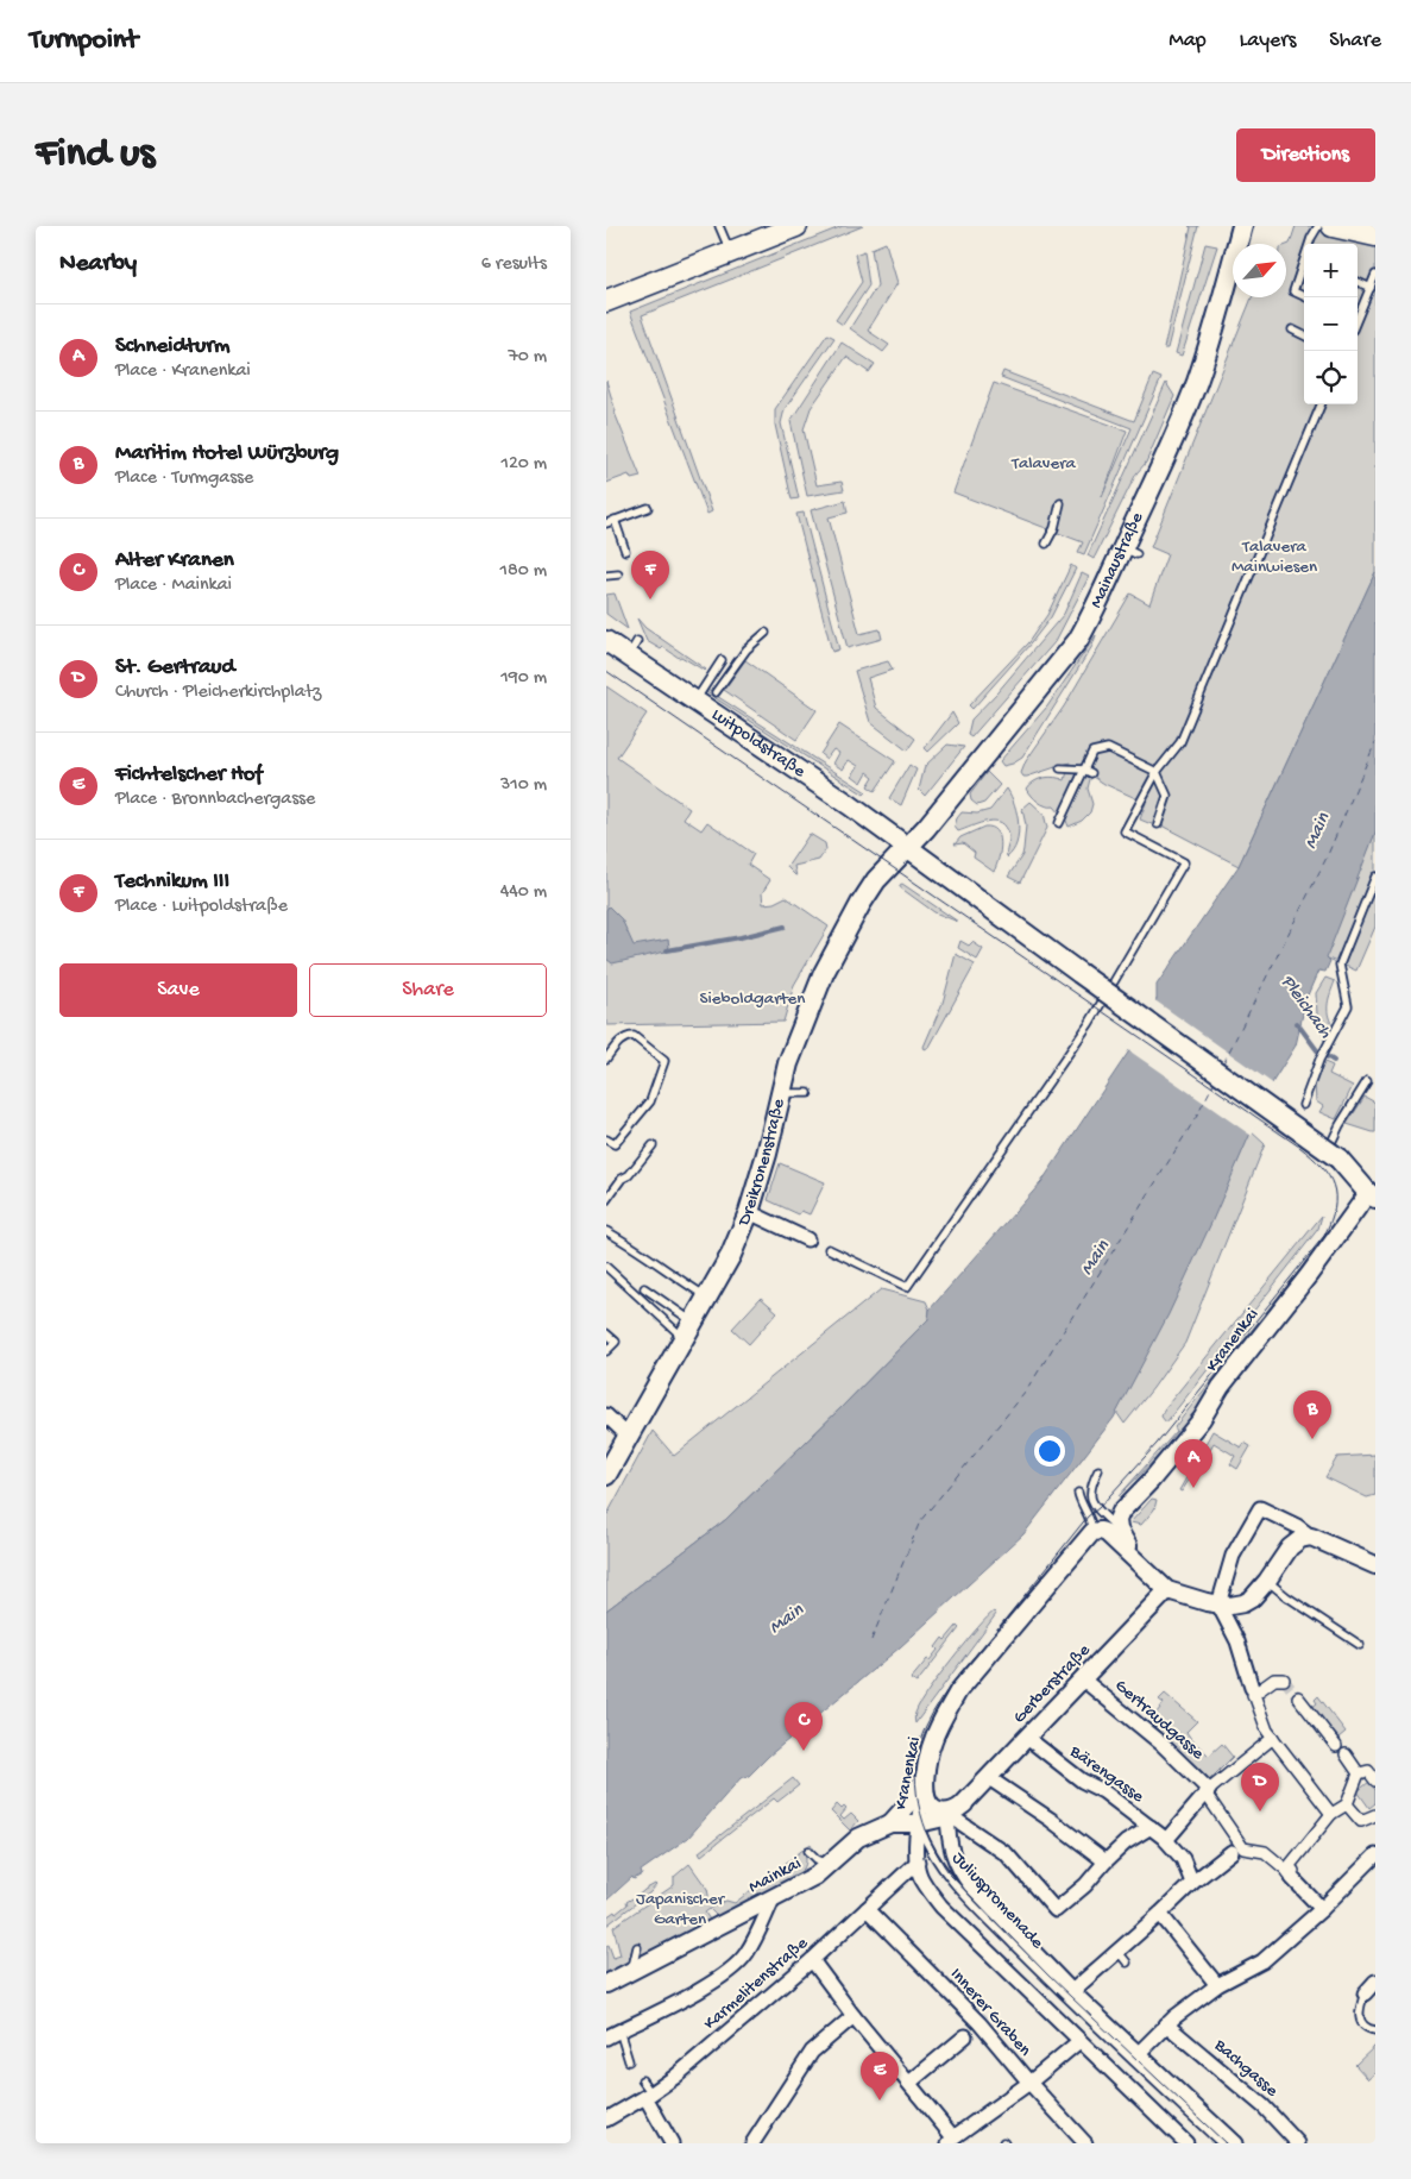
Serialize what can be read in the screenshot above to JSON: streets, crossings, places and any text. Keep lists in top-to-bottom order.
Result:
{
  "streets": {
    "main road": ["Mainaustraße", "Luitpoldstraße", "Dreikronenstraße"],
    "street": [
      "Kranenkai",
      "Gerberstraße",
      "Gertraudgasse",
      "Bärengasse",
      "Mainkai",
      "Juliuspromenade",
      "Karmelitenstraße",
      "Innerer Graben",
      "Bachgasse"
    ]
  },
  "crossings": [
    ["Mainaustraße", "Luitpoldstraße"],
    ["Mainaustraße", "Dreikronenstraße"],
    ["Luitpoldstraße", "Dreikronenstraße"],
    ["Luitpoldstraße", "Kranenkai"],
    ["Kranenkai", "Gerberstraße"],
    ["Kranenkai", "Mainkai"],
    ["Kranenkai", "Juliuspromenade"],
    ["Gerberstraße", "Gertraudgasse"],
    ["Gerberstraße", "Bärengasse"],
    ["Gerberstraße", "Mainkai"],
    ["Gerberstraße", "Juliuspromenade"],
    ["Mainkai", "Juliuspromenade"],
    ["Karmelitenstraße", "Innerer Graben"]
  ],
  "water": ["Main", "Pleichach"],
  "parks": [
    "Talavera",
    "Talavera Mainwiesen",
    "Sieboldgarten",
    "Japanischer Garten"
  ],
  "north": "top right",
  "page": {
    "header": "Turnpoint",
    "nav": ["Map", "Layers", "Share"],
    "buttons": [
      "Directions",
      ["Save", "Share"]
    ],
    "title": "Find us",
    "heading": ["Nearby", "6 results"],
    "map_buttons": ["+", "−"],
    "list": [
      {
        "mark": "A",
        "name": "Schneidturm",
        "note": "Place · Kranenkai",
        "value": "70 m"
      },
      {
        "mark": "B",
        "name": "Maritim Hotel Würzburg",
        "note": "Place · Turmgasse",
        "value": "120 m"
      },
      {
        "mark": "C",
        "name": "Alter Kranen",
        "note": "Place · Mainkai",
        "value": "180 m"
      },
      {
        "mark": "D",
        "name": "St. Gertraud",
        "note": "Church · Pleicherkirchplatz",
        "value": "190 m"
      },
      {
        "mark": "E",
        "name": "Fichtelscher Hof",
        "note": "Place · Bronnbachergasse",
        "value": "310 m"
      },
      {
        "mark": "F",
        "name": "Technikum III",
        "note": "Place · Luitpoldstraße",
        "value": "440 m"
      }
    ],
    "pins": [
      "F",
      "B",
      "A",
      "C",
      "D",
      "E"
    ]
  }
}
